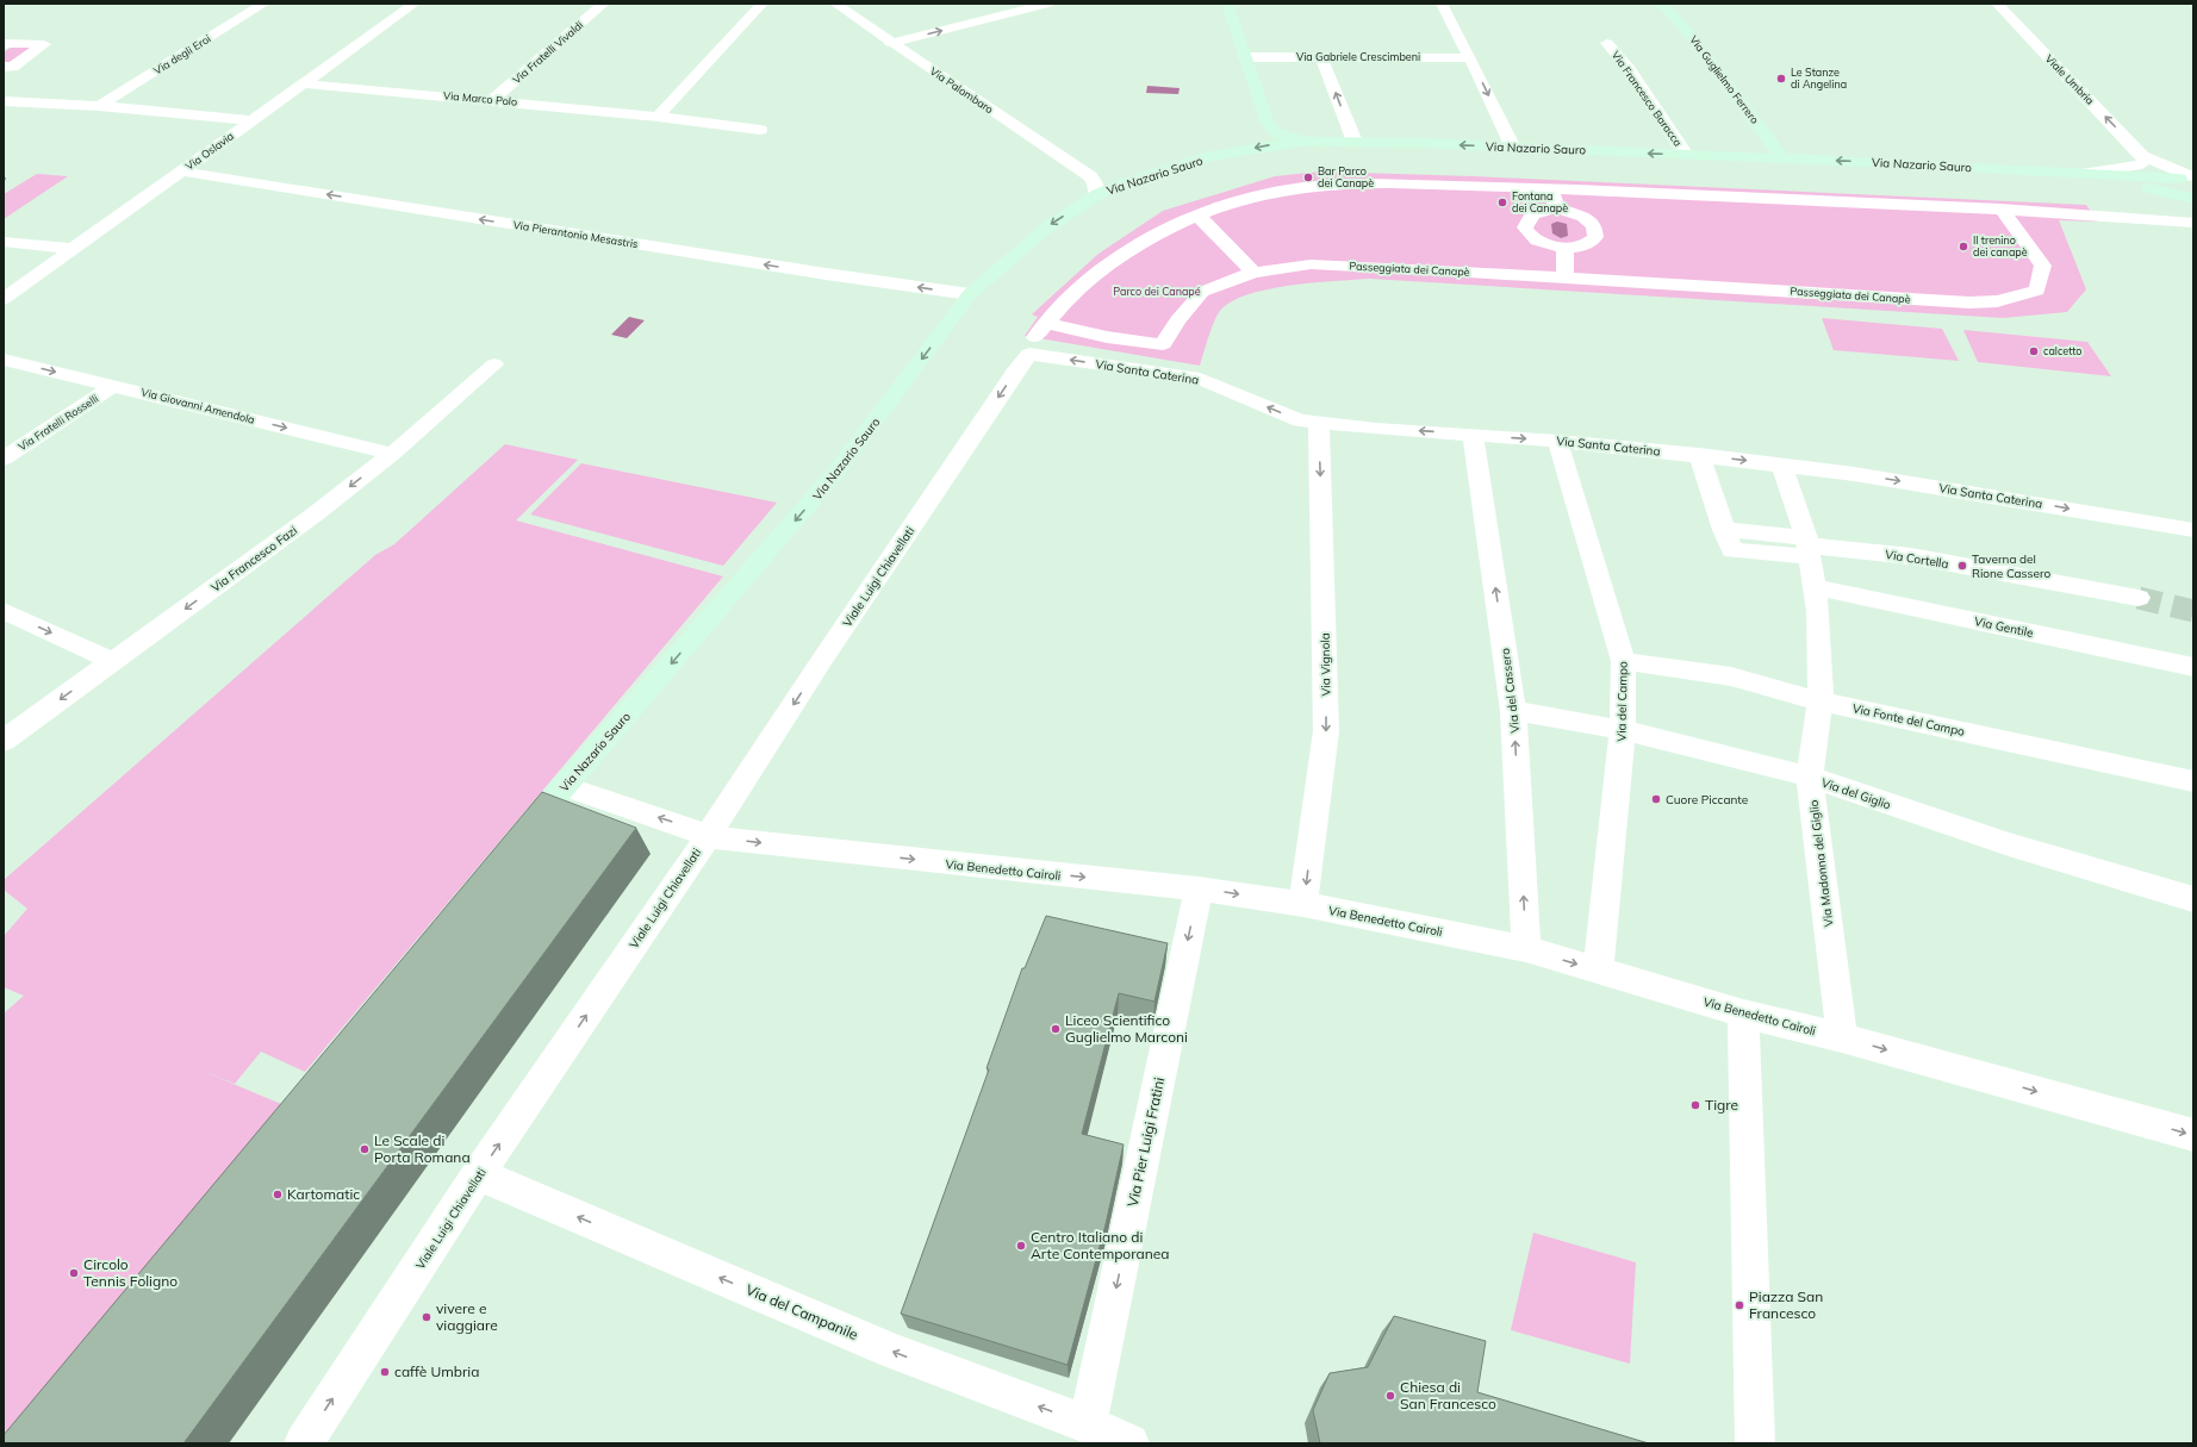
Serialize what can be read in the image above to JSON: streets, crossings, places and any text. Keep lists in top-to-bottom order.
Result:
{
  "streets": {
    "main road": ["Via Guglielmo Ferrero", "Via Nazario Sauro"],
    "street": [
      "Via Fratelli Vivaldi",
      "Via degli Eroi",
      "Via Gabriele Crescimbeni",
      "Viale Umbria",
      "Via Palombaro",
      "Via Marco Polo",
      "Via Francesco Baracca",
      "Via Oslavia",
      "Via Pierantonio Mesastris",
      "Passeggiata dei Canapè",
      "Via Santa Caterina",
      "Via Giovanni Amendola",
      "Via Fratelli Rosselli",
      "Via Francesco Fazi",
      "Via Cortella",
      "Viale Luigi Chiavellati",
      "Via Gentile",
      "Via Vignola",
      "Via del Cassero",
      "Via del Campo",
      "Via Fonte del Campo",
      "Via del Giglio",
      "Via Madonna del Giglio",
      "Via Benedetto Cairoli",
      "Via Pier Luigi Fratini",
      "Via del Campanile"
    ]
  },
  "crossings": [
    ["Via Fratelli Vivaldi", "Via Marco Polo"],
    ["Via Guglielmo Ferrero", "Via Nazario Sauro"],
    ["Viale Umbria", "Via Nazario Sauro"],
    ["Via Palombaro", "Via Nazario Sauro"],
    ["Via Marco Polo", "Via Oslavia"],
    ["Via Francesco Baracca", "Via Nazario Sauro"],
    ["Via Nazario Sauro", "Via Pierantonio Mesastris"],
    ["Via Nazario Sauro", "Via Benedetto Cairoli"],
    ["Via Oslavia", "Via Pierantonio Mesastris"],
    ["Passeggiata dei Canapè", "Via Santa Caterina"],
    ["Passeggiata dei Canapè", "Viale Luigi Chiavellati"],
    ["Via Santa Caterina", "Via Cortella"],
    ["Via Santa Caterina", "Viale Luigi Chiavellati"],
    ["Via Santa Caterina", "Via Vignola"],
    ["Via Santa Caterina", "Via del Cassero"],
    ["Via Santa Caterina", "Via del Campo"],
    ["Via Santa Caterina", "Via Madonna del Giglio"],
    ["Via Giovanni Amendola", "Via Fratelli Rosselli"],
    ["Via Giovanni Amendola", "Via Francesco Fazi"],
    ["Via Cortella", "Via Madonna del Giglio"],
    ["Viale Luigi Chiavellati", "Via Benedetto Cairoli"],
    ["Viale Luigi Chiavellati", "Via del Campanile"],
    ["Via Gentile", "Via Madonna del Giglio"],
    ["Via Vignola", "Via Benedetto Cairoli"],
    ["Via del Cassero", "Via del Giglio"],
    ["Via del Cassero", "Via Benedetto Cairoli"],
    ["Via del Campo", "Via Fonte del Campo"],
    ["Via del Campo", "Via del Giglio"],
    ["Via del Campo", "Via Benedetto Cairoli"],
    ["Via Fonte del Campo", "Via Madonna del Giglio"],
    ["Via del Giglio", "Via Madonna del Giglio"],
    ["Via Madonna del Giglio", "Via Benedetto Cairoli"],
    ["Via Benedetto Cairoli", "Via Pier Luigi Fratini"],
    ["Via Pier Luigi Fratini", "Via del Campanile"]
  ],
  "one_way": [
    "Viale Umbria",
    "Via Nazario Sauro",
    "Via Pierantonio Mesastris",
    "Via Giovanni Amendola",
    "Via Francesco Fazi",
    "Via Vignola",
    "Via del Cassero",
    "Via Pier Luigi Fratini",
    "Via del Campanile"
  ],
  "parks": ["Parco dei Canapé"],
  "places": [
    "Le Stanze di Angelina",
    "Bar Parco dei Canapè",
    "Fontana dei Canapè",
    "Il trenino dei canapè",
    "calcetto",
    "Taverna del Rione Cassero",
    "Cuore Piccante",
    "Liceo Scientifico Guglielmo Marconi",
    "Tigre",
    "Le Scale di Porta Romana",
    "Kartomatic",
    "Centro Italiano di Arte Contemporanea",
    "Circolo Tennis Foligno",
    "Piazza San Francesco",
    "vivere e viaggiare",
    "caffè Umbria",
    "Chiesa di San Francesco"
  ]
}
